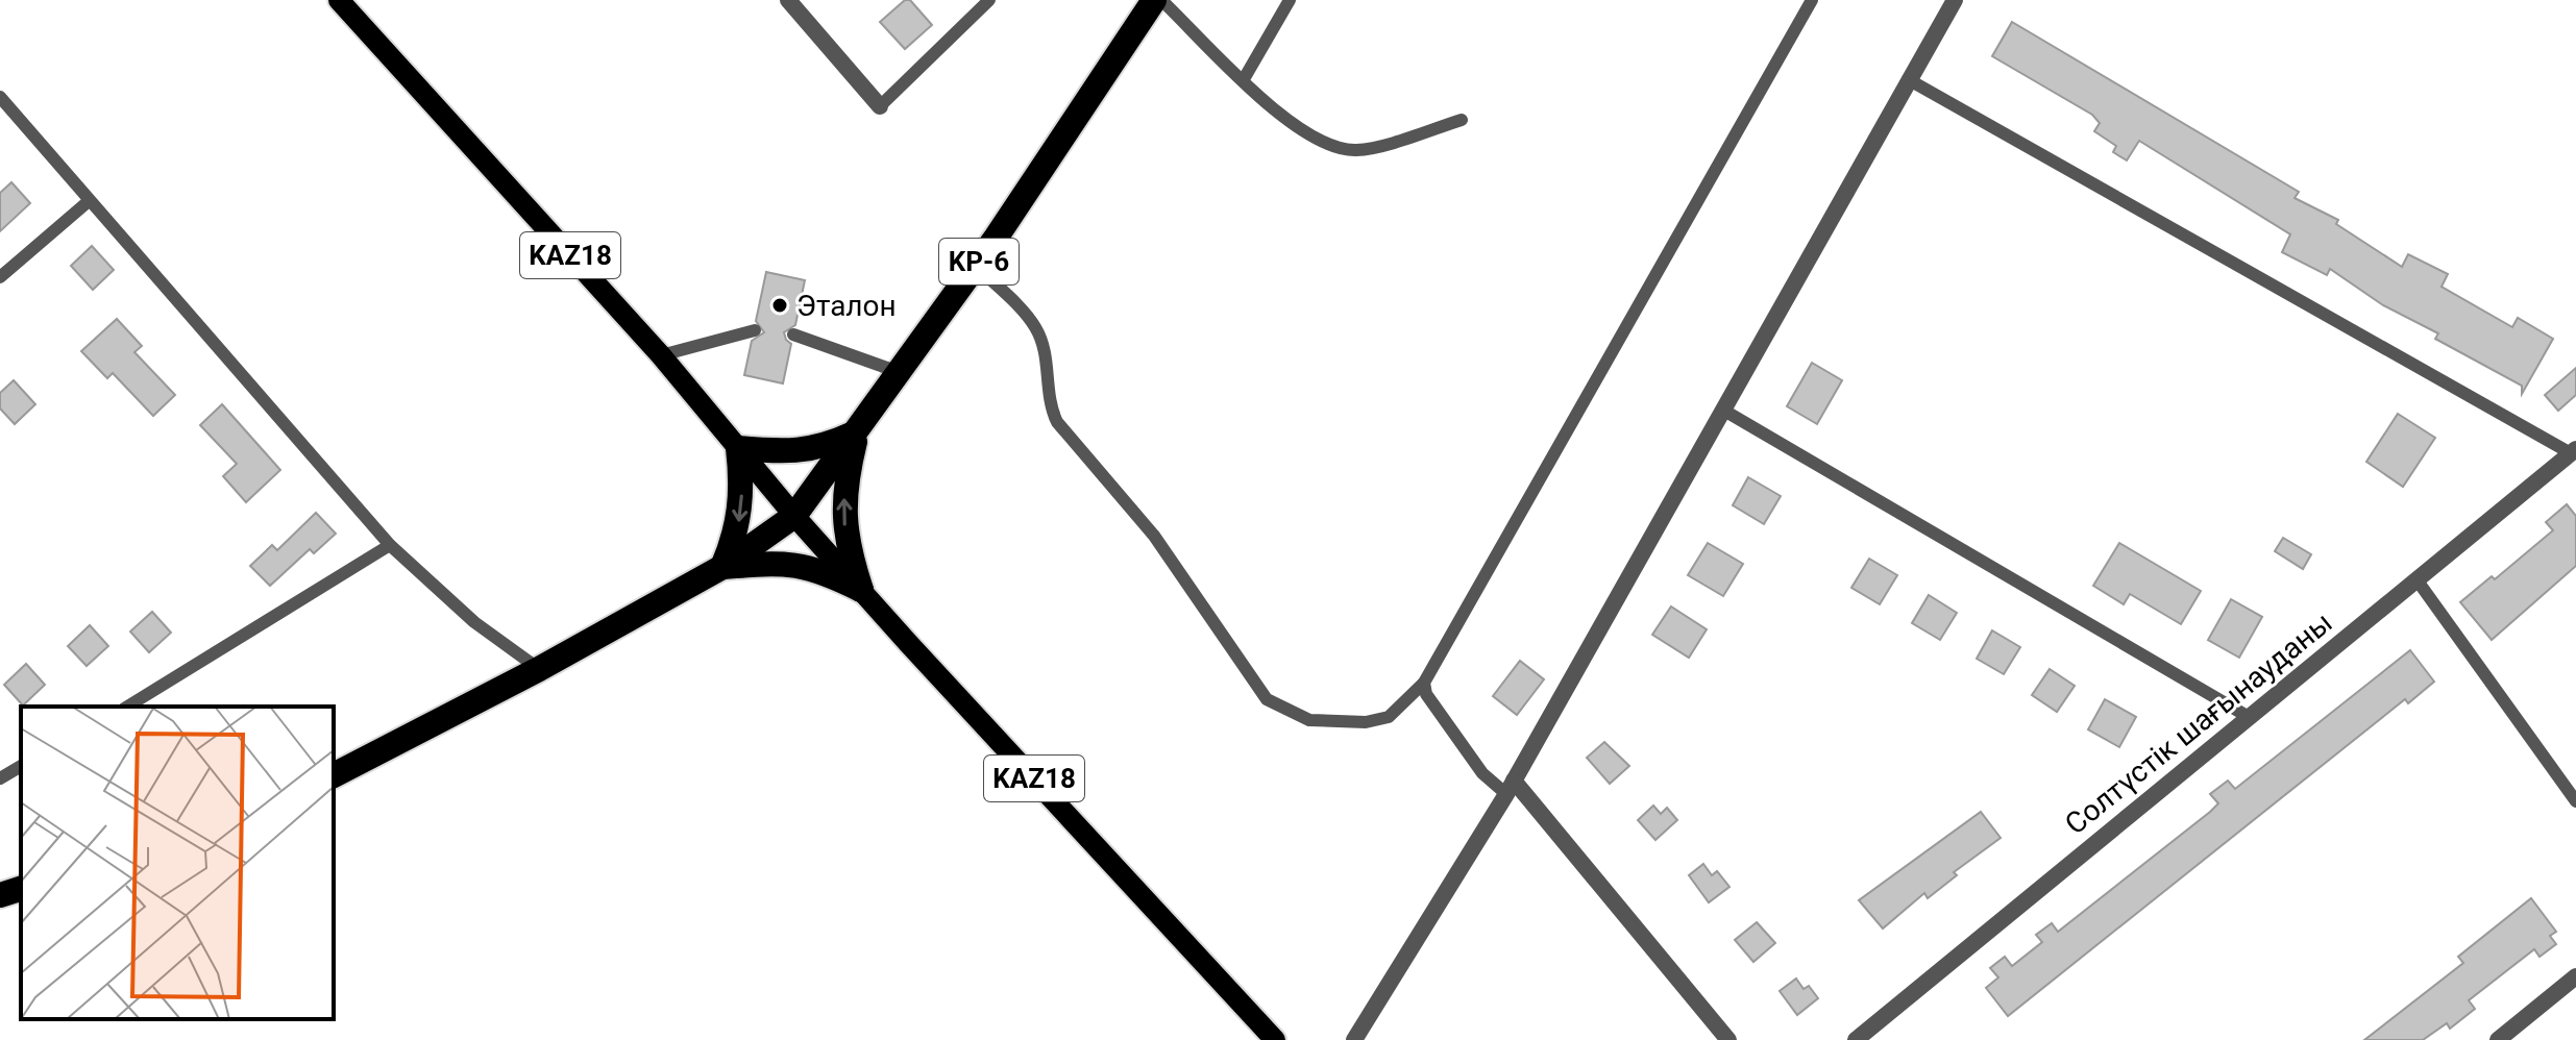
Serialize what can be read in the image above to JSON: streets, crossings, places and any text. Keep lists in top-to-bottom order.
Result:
{
  "streets": {
    "highway": ["KP-6"],
    "main road": ["KAZ18"],
    "street": ["Солтүстік шағынауданы"]
  },
  "crossings": [
    ["KAZ18", "KP-6"]
  ],
  "places": ["Эталон"]
}
